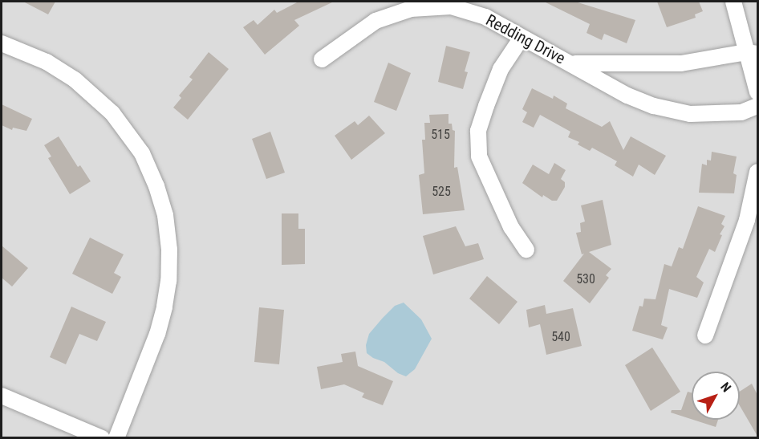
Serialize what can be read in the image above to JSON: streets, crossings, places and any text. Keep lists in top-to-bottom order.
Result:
{
  "streets": {
    "street": ["Redding Drive"]
  },
  "house_numbers": [
    "515",
    "525",
    "530",
    "540"
  ],
  "north": "top right"
}
